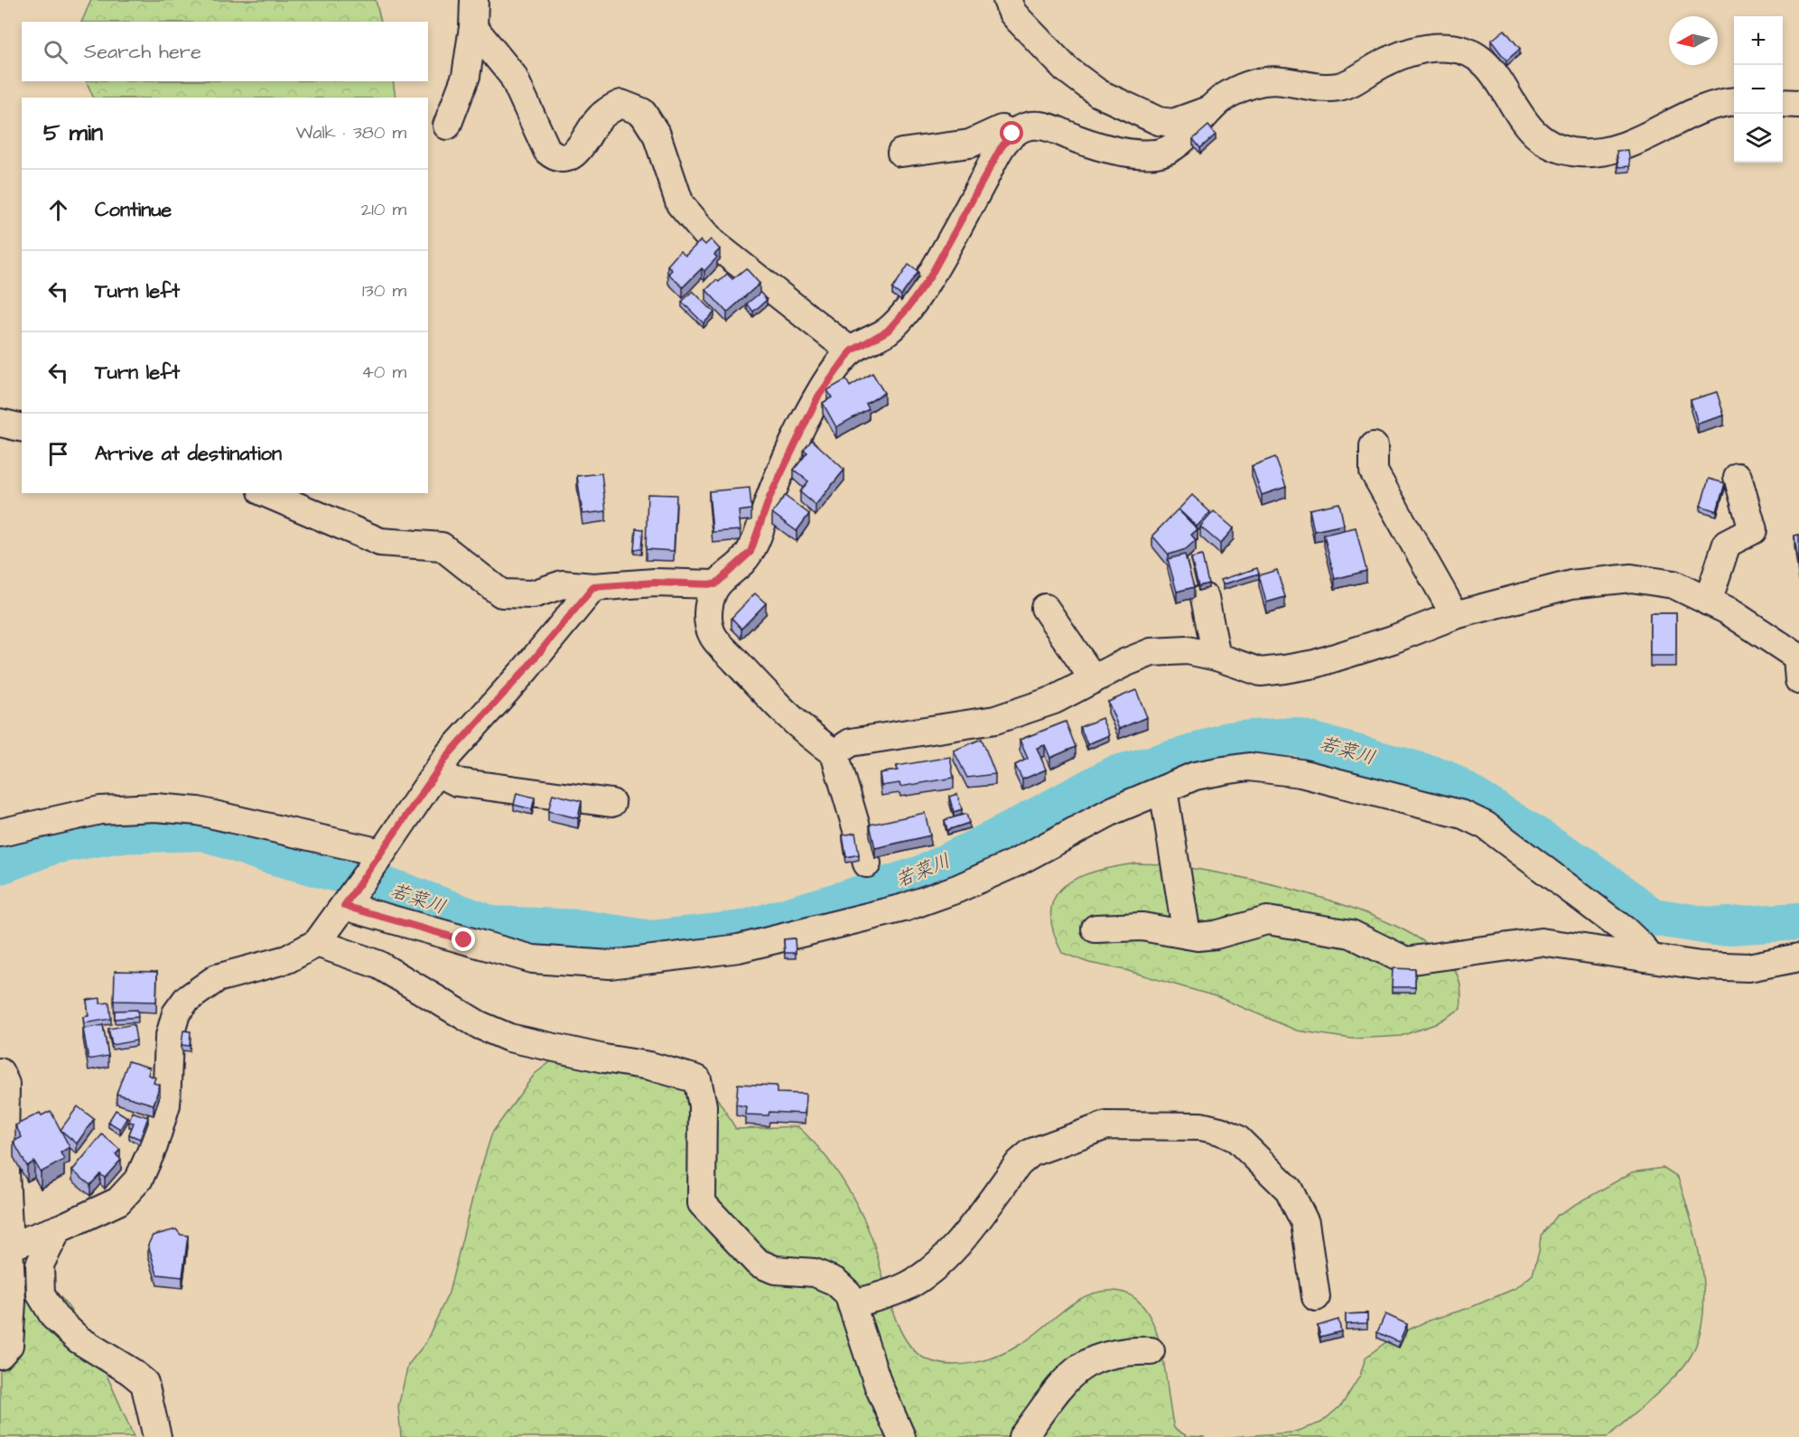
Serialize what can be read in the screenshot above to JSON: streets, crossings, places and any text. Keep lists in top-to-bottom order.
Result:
{
  "water": ["若菜川"],
  "north": "left",
  "page": {
    "map_buttons": ["+", "−"],
    "search": "Search here",
    "heading": ["5 min", "Walk · 380 m"],
    "list": [
      ["Continue", "210 m"],
      ["Turn left", "130 m"],
      ["Turn left", "40 m"],
      "Arrive at destination"
    ]
  }
}
